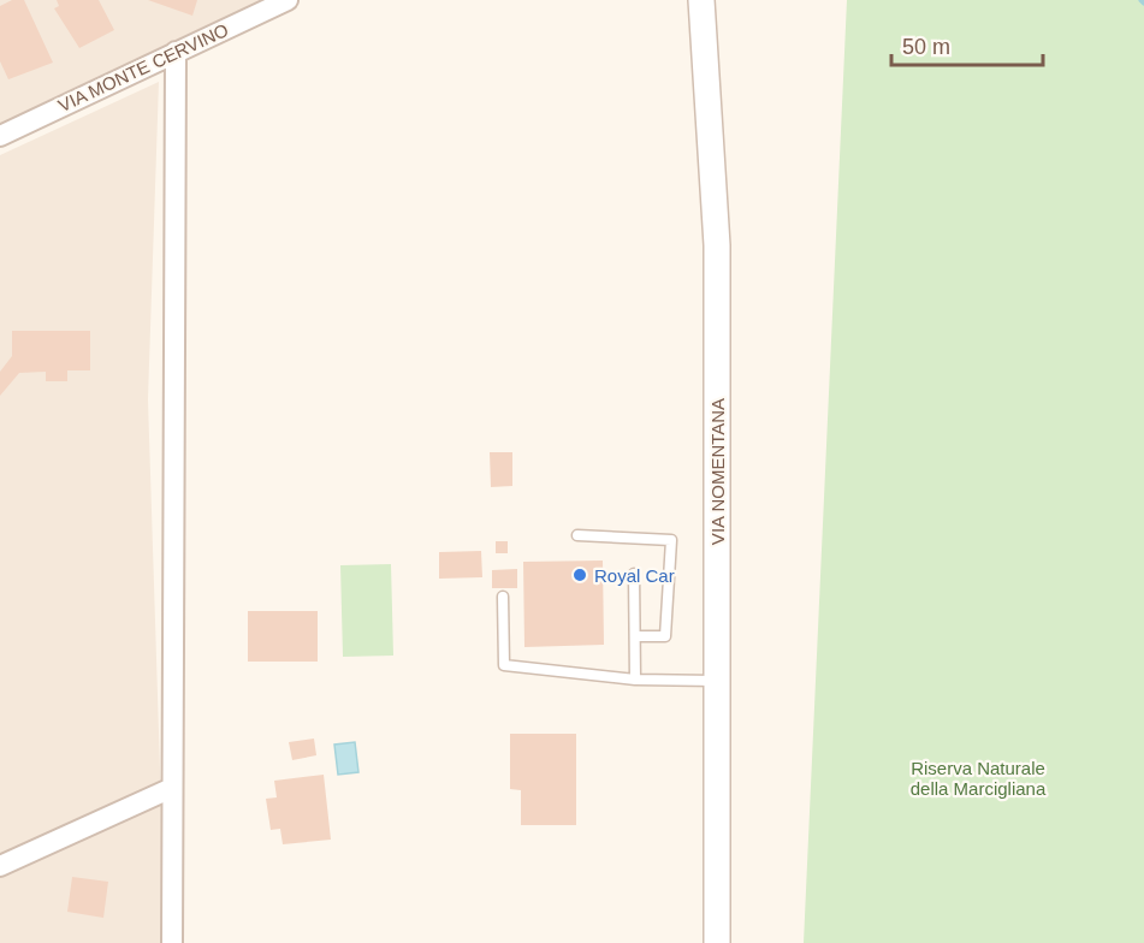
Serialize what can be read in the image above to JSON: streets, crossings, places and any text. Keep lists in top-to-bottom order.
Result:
{
  "streets": {
    "street": ["VIA MONTE CERVINO", "VIA NOMENTANA"]
  },
  "parks": ["Riserva Naturale della Marcigliana"],
  "places": ["Royal Car"],
  "scale_bar": "50 m"
}
